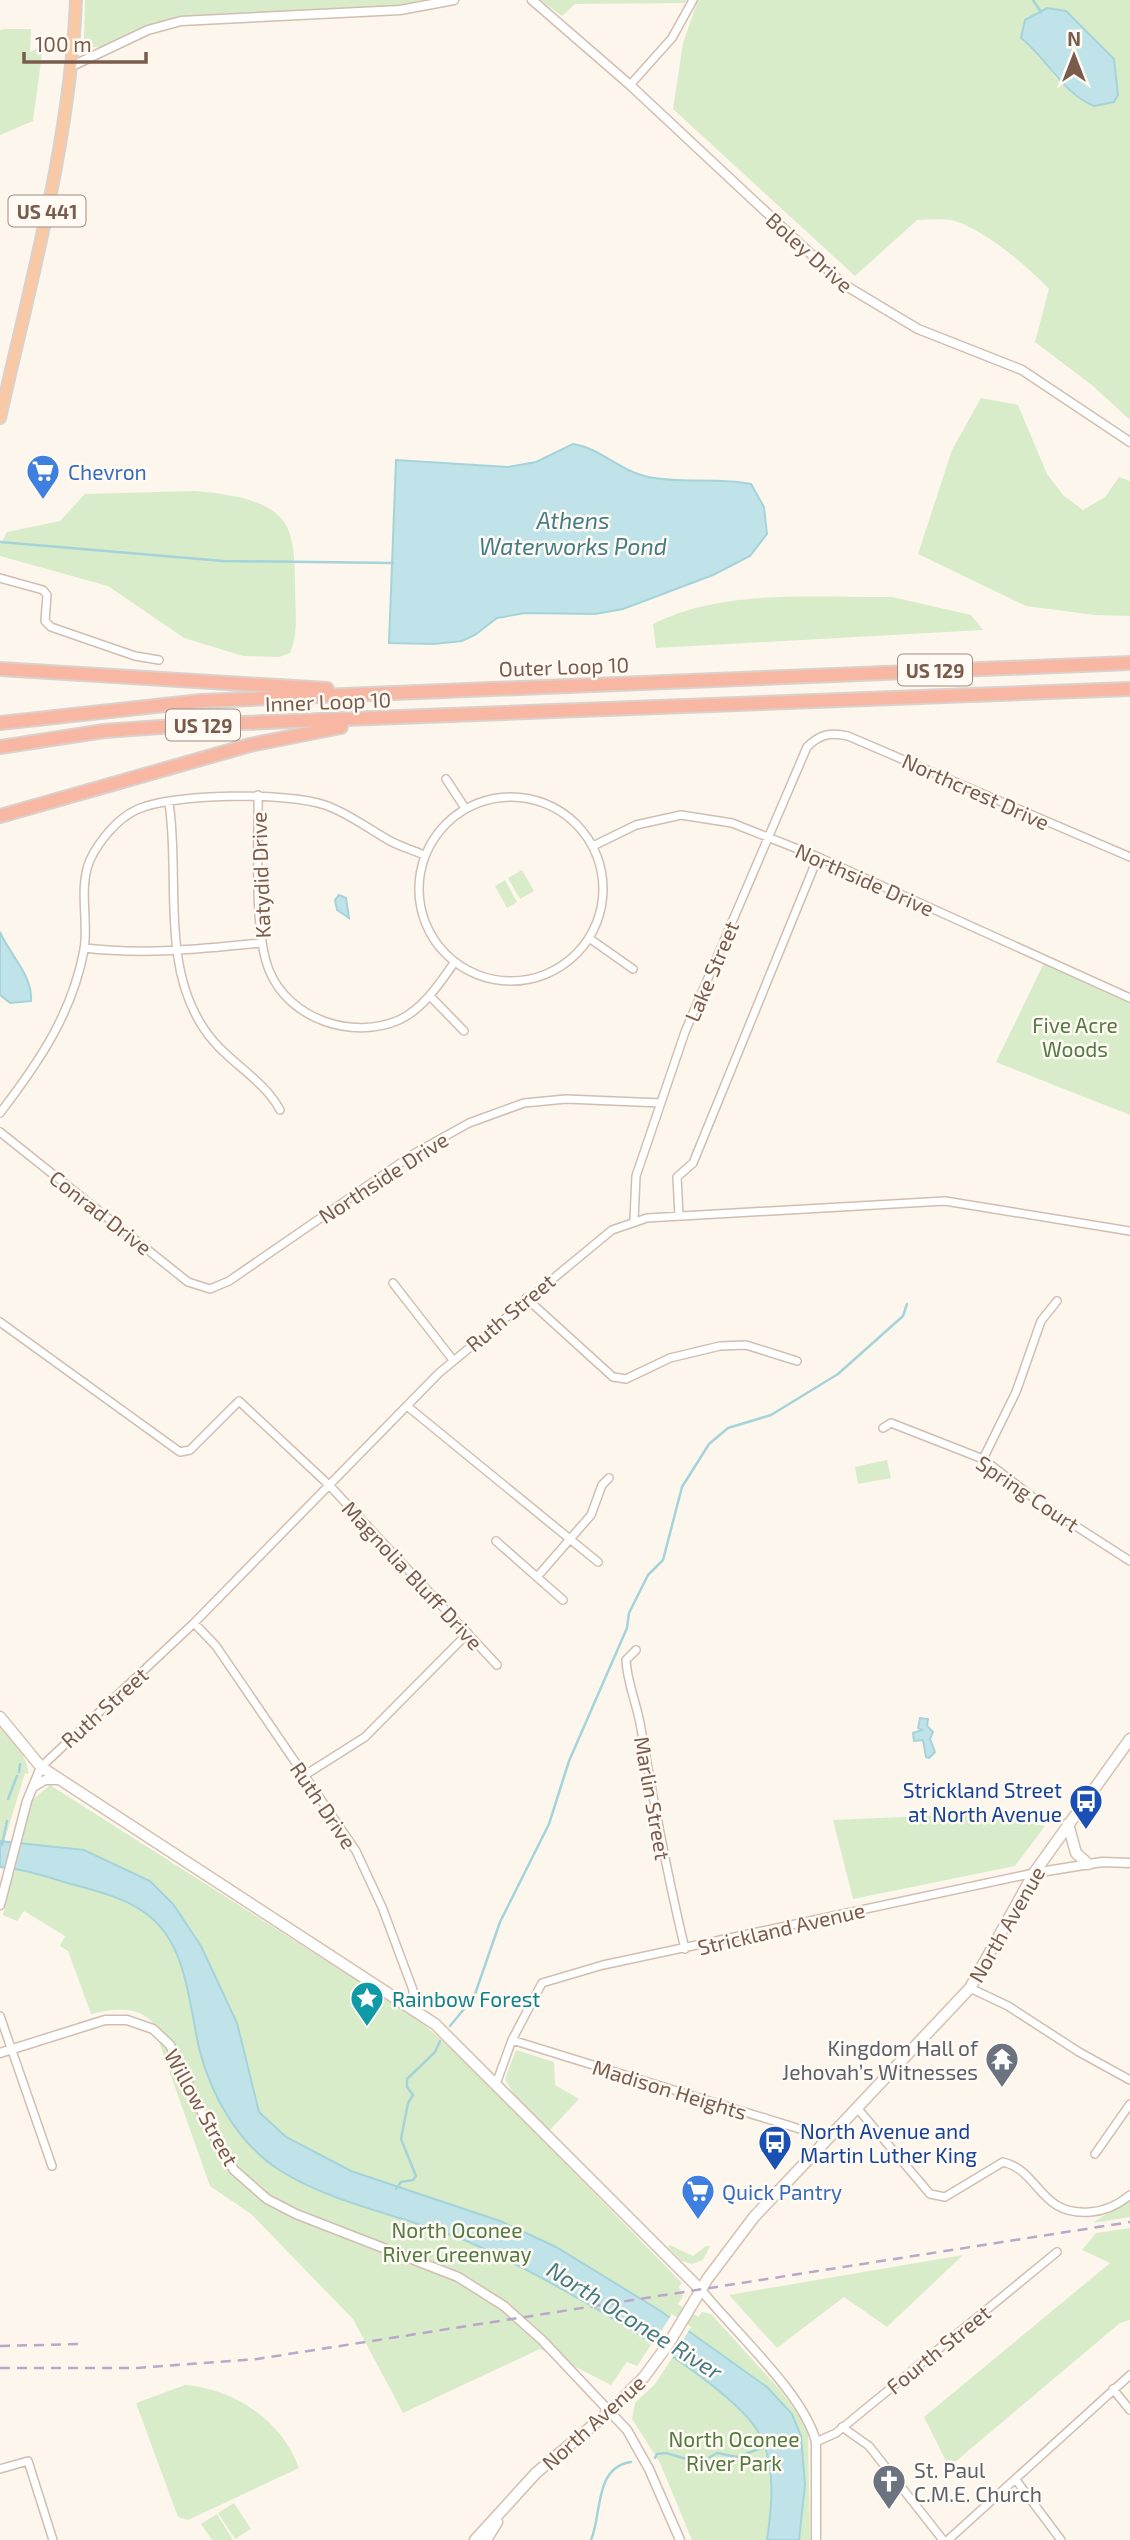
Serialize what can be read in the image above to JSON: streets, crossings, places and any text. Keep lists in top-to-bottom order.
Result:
{
  "streets": {
    "highway": [
      "US 441",
      "Outer Loop 10",
      "US 129",
      "Inner Loop 10"
    ],
    "main road": ["North Avenue"],
    "street": [
      "Boley Drive",
      "Northcrest Drive",
      "Katydid Drive",
      "Northside Drive",
      "Lake Street",
      "Conrad Drive",
      "Ruth Street",
      "Spring Court",
      "Magnolia Bluff Drive",
      "Marlin Street",
      "Ruth Drive",
      "Strickland Avenue",
      "Madison Heights",
      "Willow Street",
      "Fourth Street"
    ]
  },
  "crossings": [
    ["US 129", "Inner Loop 10"],
    ["Northcrest Drive", "Lake Street"],
    ["Katydid Drive", "Northside Drive"],
    ["Northside Drive", "Lake Street"],
    ["Northside Drive", "Conrad Drive"],
    ["Lake Street", "Ruth Street"],
    ["Ruth Street", "Magnolia Bluff Drive"],
    ["Ruth Street", "Ruth Drive"],
    ["Marlin Street", "Strickland Avenue"],
    ["North Avenue", "Strickland Avenue"],
    ["North Avenue", "Madison Heights"],
    ["North Avenue", "Willow Street"],
    ["Strickland Avenue", "Madison Heights"]
  ],
  "water": ["Athens Waterworks Pond", "North Oconee River"],
  "parks": ["Five Acre Woods", "North Oconee River Greenway", "North Oconee River Park"],
  "places": {
    "supermarket": ["Chevron", "Quick Pantry"],
    "bus stop": ["Strickland Street at North Avenue", "North Avenue and Martin Luther King"],
    "place": ["Rainbow Forest"],
    "temple": ["Kingdom Hall of Jehovah’s Witnesses"],
    "church": ["St. Paul C.M.E. Church"]
  },
  "scale_bar": "100 m",
  "north": "top"
}
